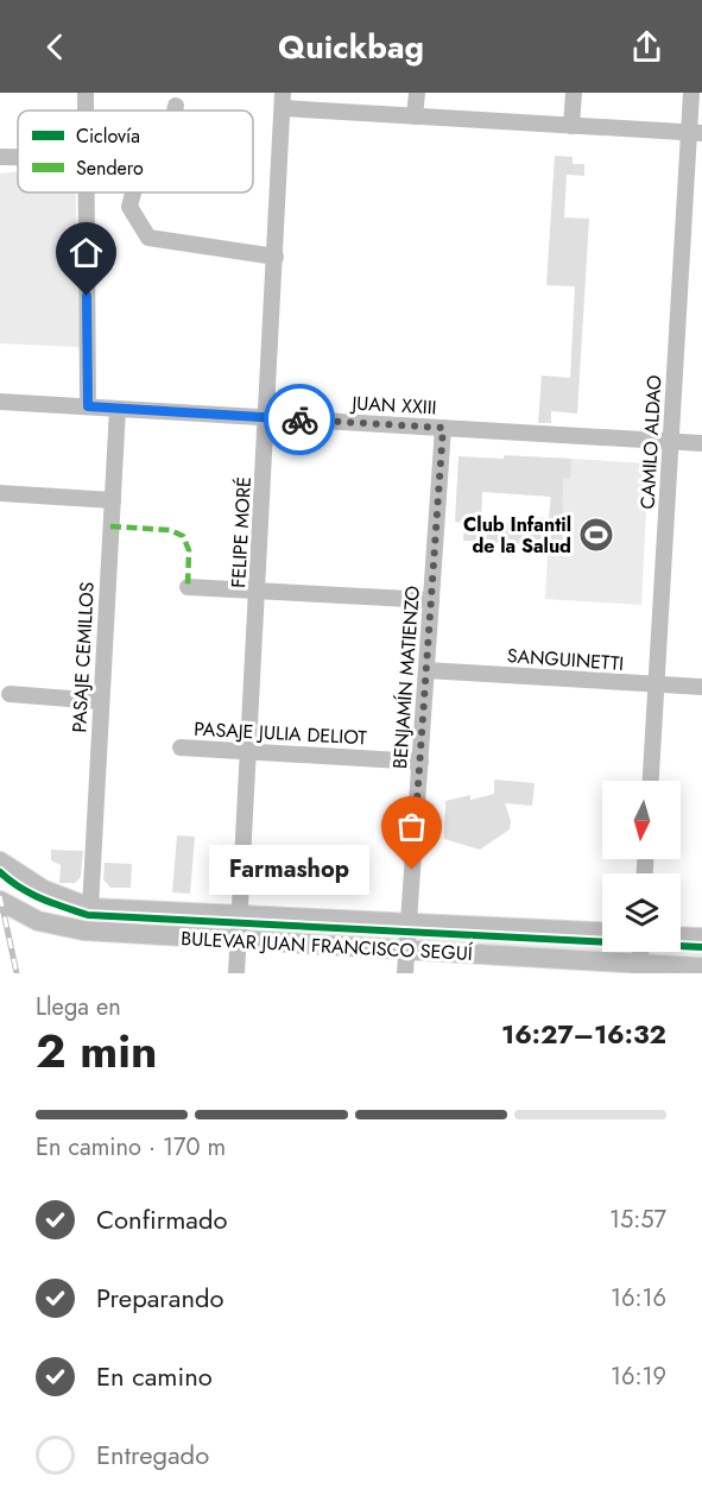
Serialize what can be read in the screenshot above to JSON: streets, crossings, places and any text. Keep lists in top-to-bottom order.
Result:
{
  "streets": {
    "main road": ["BULEVAR JUAN FRANCISCO SEGUÍ"],
    "street": [
      "JUAN XXIII",
      "CAMILO ALDAO",
      "FELIPE MORÉ",
      "PASAJE CEMILLOS",
      "SANGUINETTI",
      "BENJAMÍN MATIENZO",
      "PASAJE JULIA DELIOT"
    ]
  },
  "crossings": [
    ["JUAN XXIII", "CAMILO ALDAO"],
    ["JUAN XXIII", "FELIPE MORÉ"],
    ["JUAN XXIII", "PASAJE CEMILLOS"],
    ["JUAN XXIII", "BENJAMÍN MATIENZO"],
    ["CAMILO ALDAO", "SANGUINETTI"],
    ["FELIPE MORÉ", "PASAJE JULIA DELIOT"],
    ["FELIPE MORÉ", "BULEVAR JUAN FRANCISCO SEGUÍ"],
    ["PASAJE CEMILLOS", "BULEVAR JUAN FRANCISCO SEGUÍ"],
    ["SANGUINETTI", "BENJAMÍN MATIENZO"],
    ["BENJAMÍN MATIENZO", "PASAJE JULIA DELIOT"],
    ["BENJAMÍN MATIENZO", "BULEVAR JUAN FRANCISCO SEGUÍ"]
  ],
  "places": {
    "sports": ["Club Infantil de la Salud"],
    "other": ["Farmashop"]
  },
  "legend": ["Ciclovía", "Sendero"],
  "north": "bottom",
  "page": {
    "header": "Quickbag",
    "bubble": "Farmashop",
    "heading": ["2 min", "Llega en", "16:27–16:32"],
    "bar": "En camino · 170 m",
    "list": [
      ["Confirmado", "15:57"],
      ["Preparando", "16:16"],
      ["En camino", "16:19"],
      "Entregado"
    ]
  }
}
